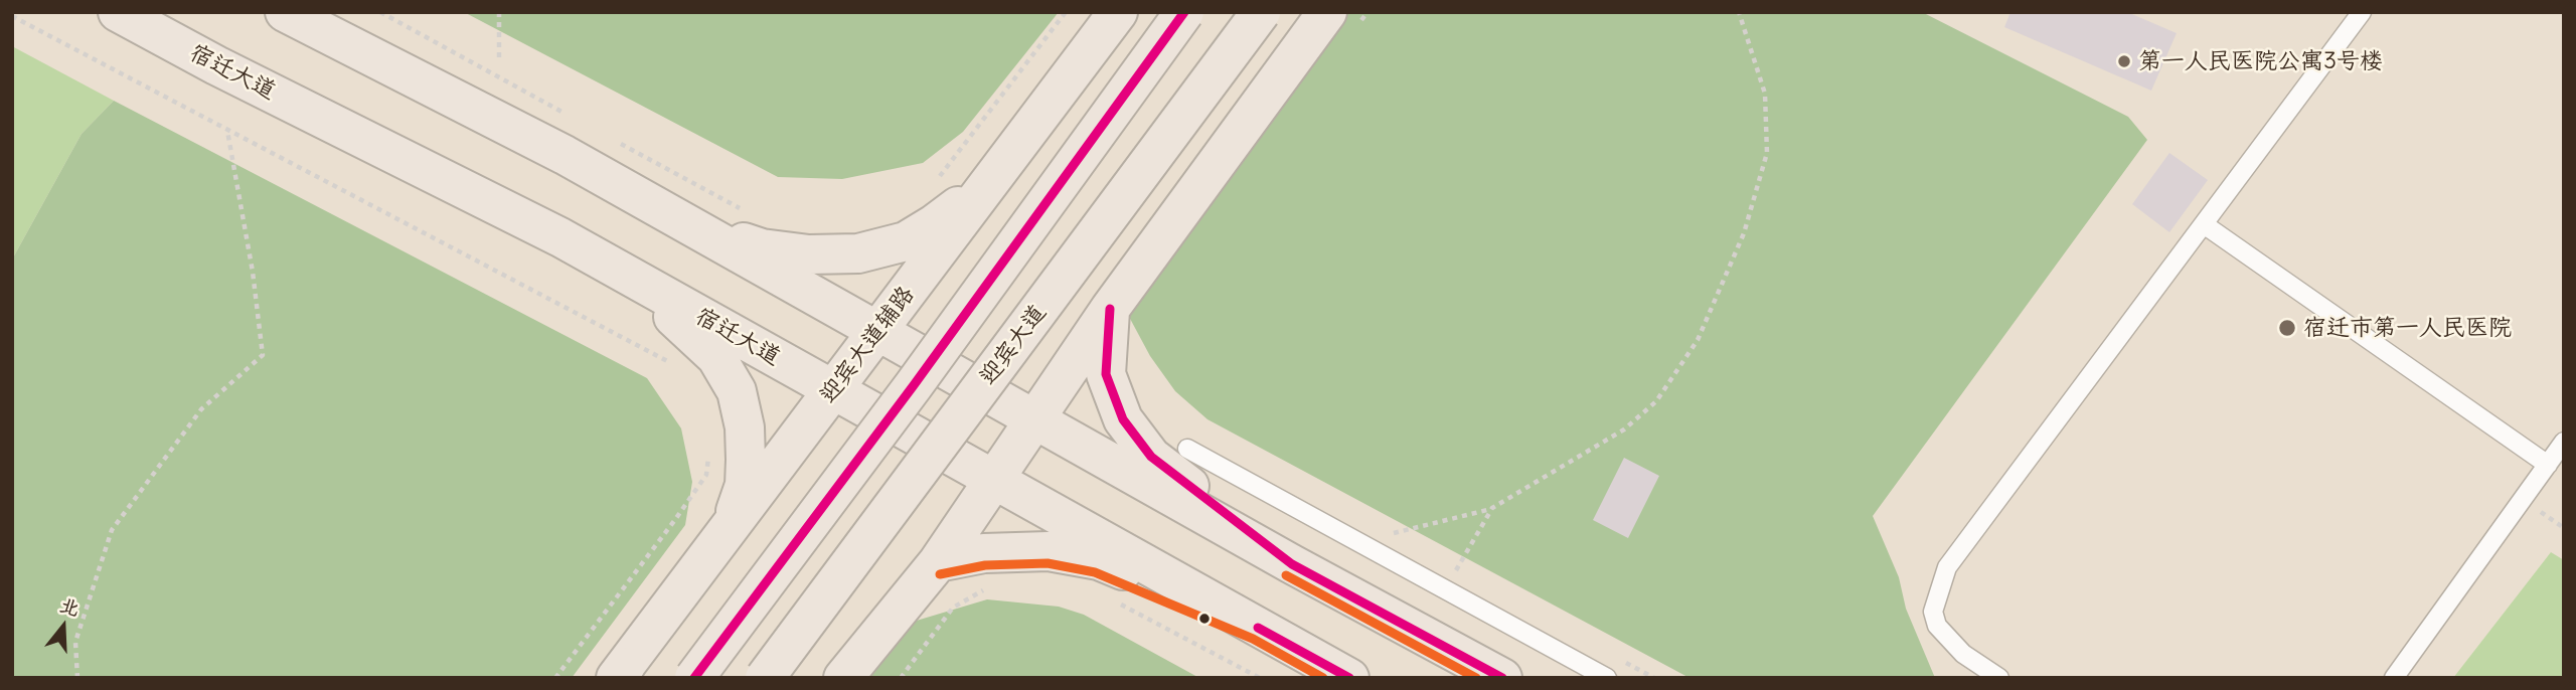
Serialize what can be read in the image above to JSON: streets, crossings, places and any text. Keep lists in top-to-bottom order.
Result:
{
  "streets": {
    "main road": ["宿迁大道", "迎宾大道辅路", "迎宾大道"]
  },
  "crossings": [
    ["宿迁大道", "迎宾大道辅路"]
  ],
  "places": ["第一人民医院公寓3号楼", "宿迁市第一人民医院"],
  "north": "top"
}
